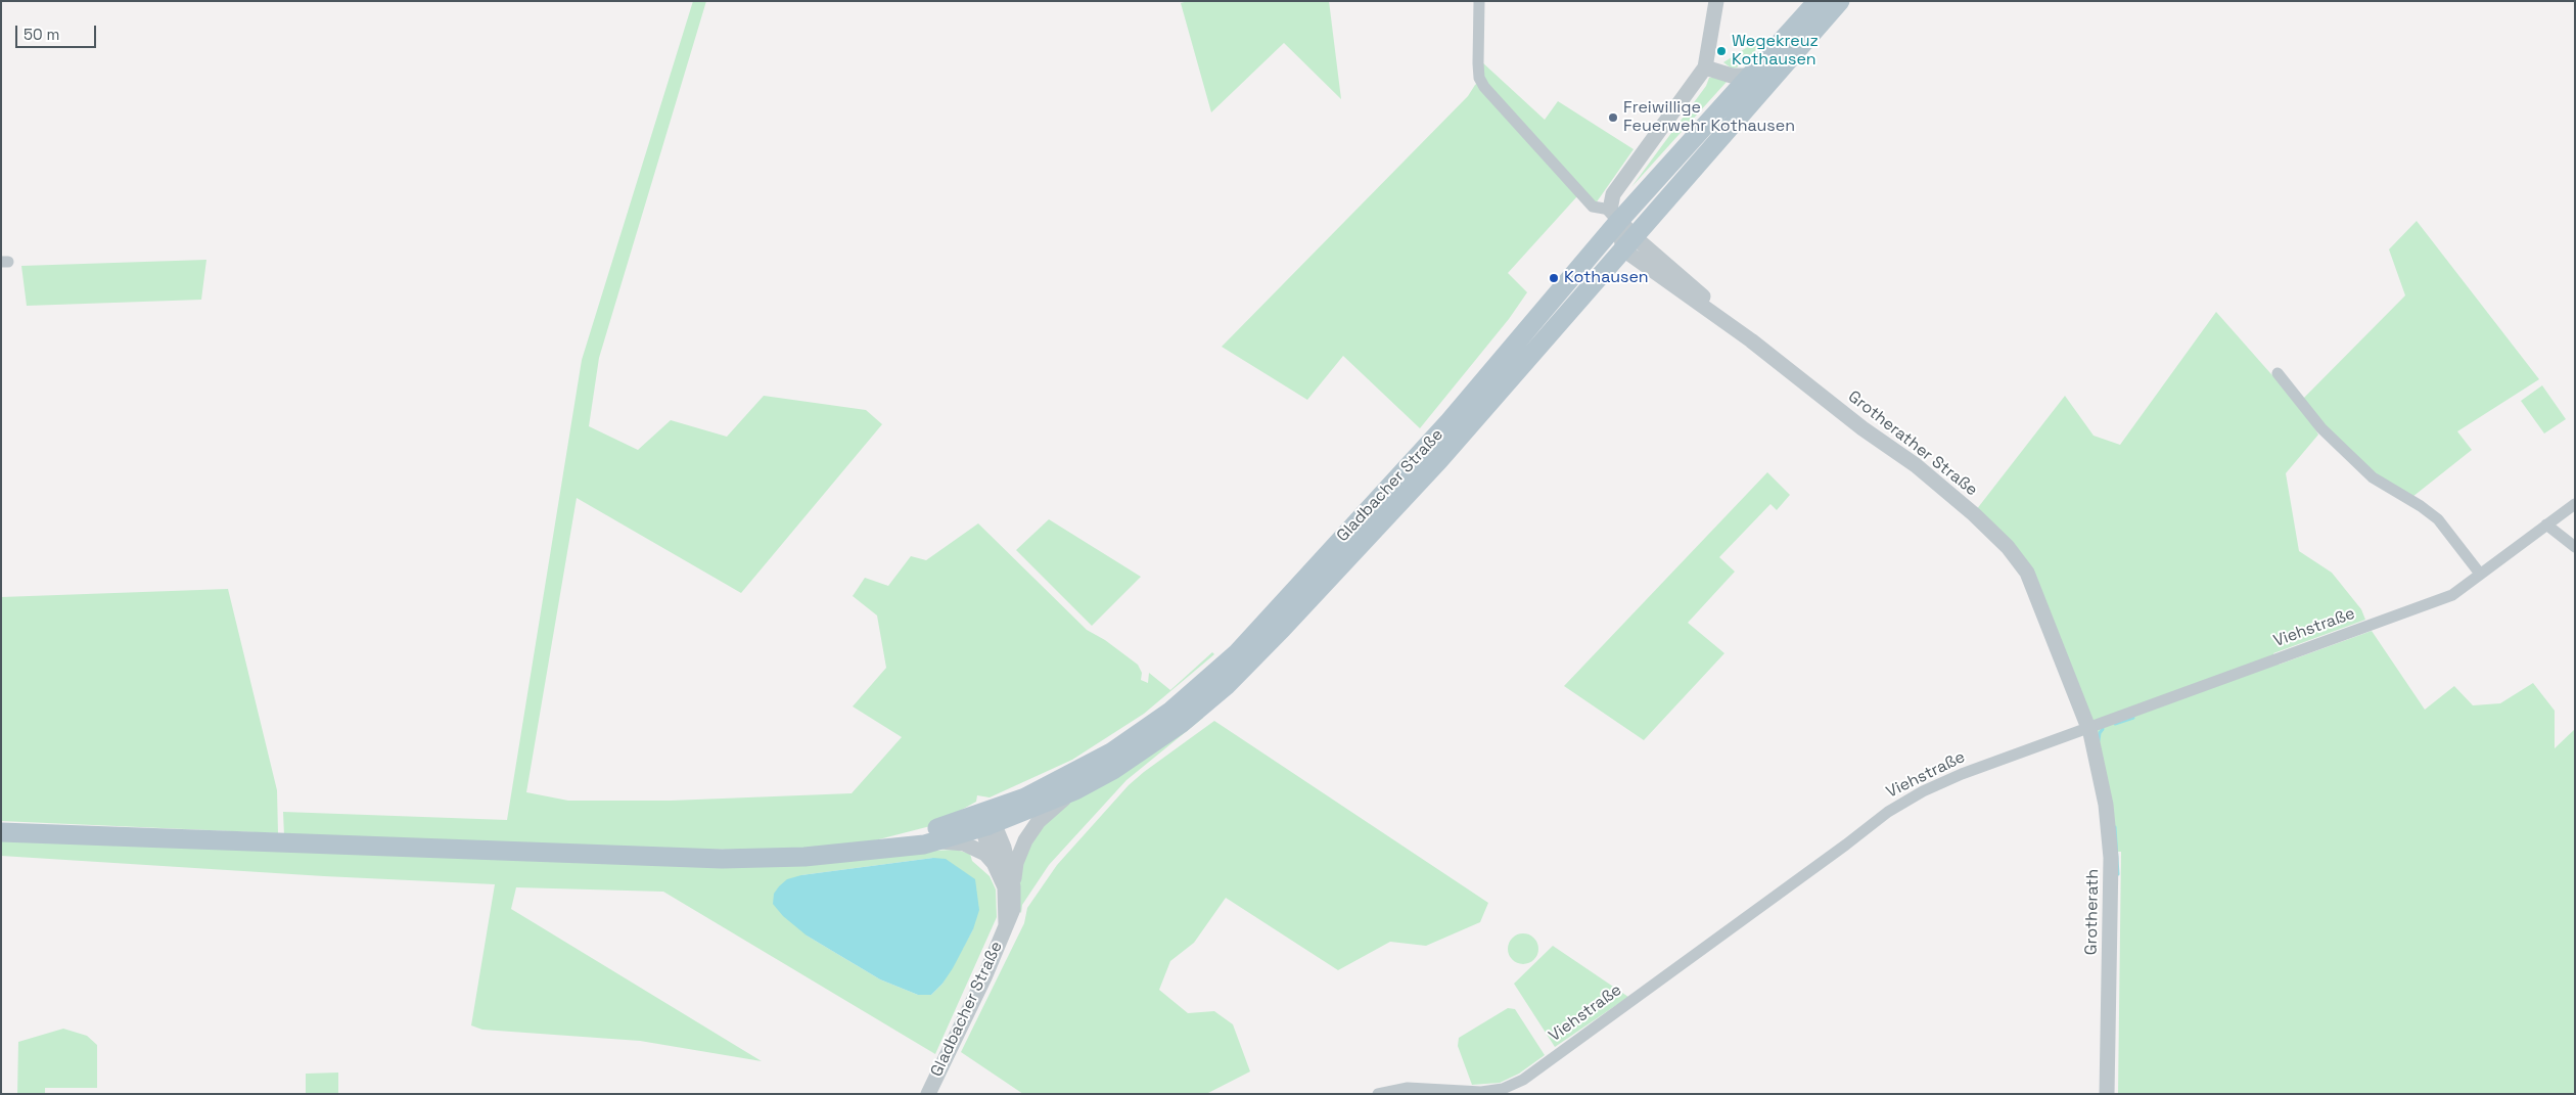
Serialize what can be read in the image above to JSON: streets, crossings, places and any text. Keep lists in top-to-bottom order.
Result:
{
  "streets": {
    "main road": ["Gladbacher Straße"],
    "street": ["Grotherather Straße", "Viehstraße", "Grotherath"]
  },
  "crossings": [
    ["Grotherather Straße", "Gladbacher Straße"],
    ["Grotherather Straße", "Viehstraße"],
    ["Grotherather Straße", "Grotherath"],
    ["Viehstraße", "Grotherath"]
  ],
  "places": ["Wegekreuz Kothausen", "Freiwillige Feuerwehr Kothausen", "Kothausen"],
  "scale_bar": "50 m"
}
